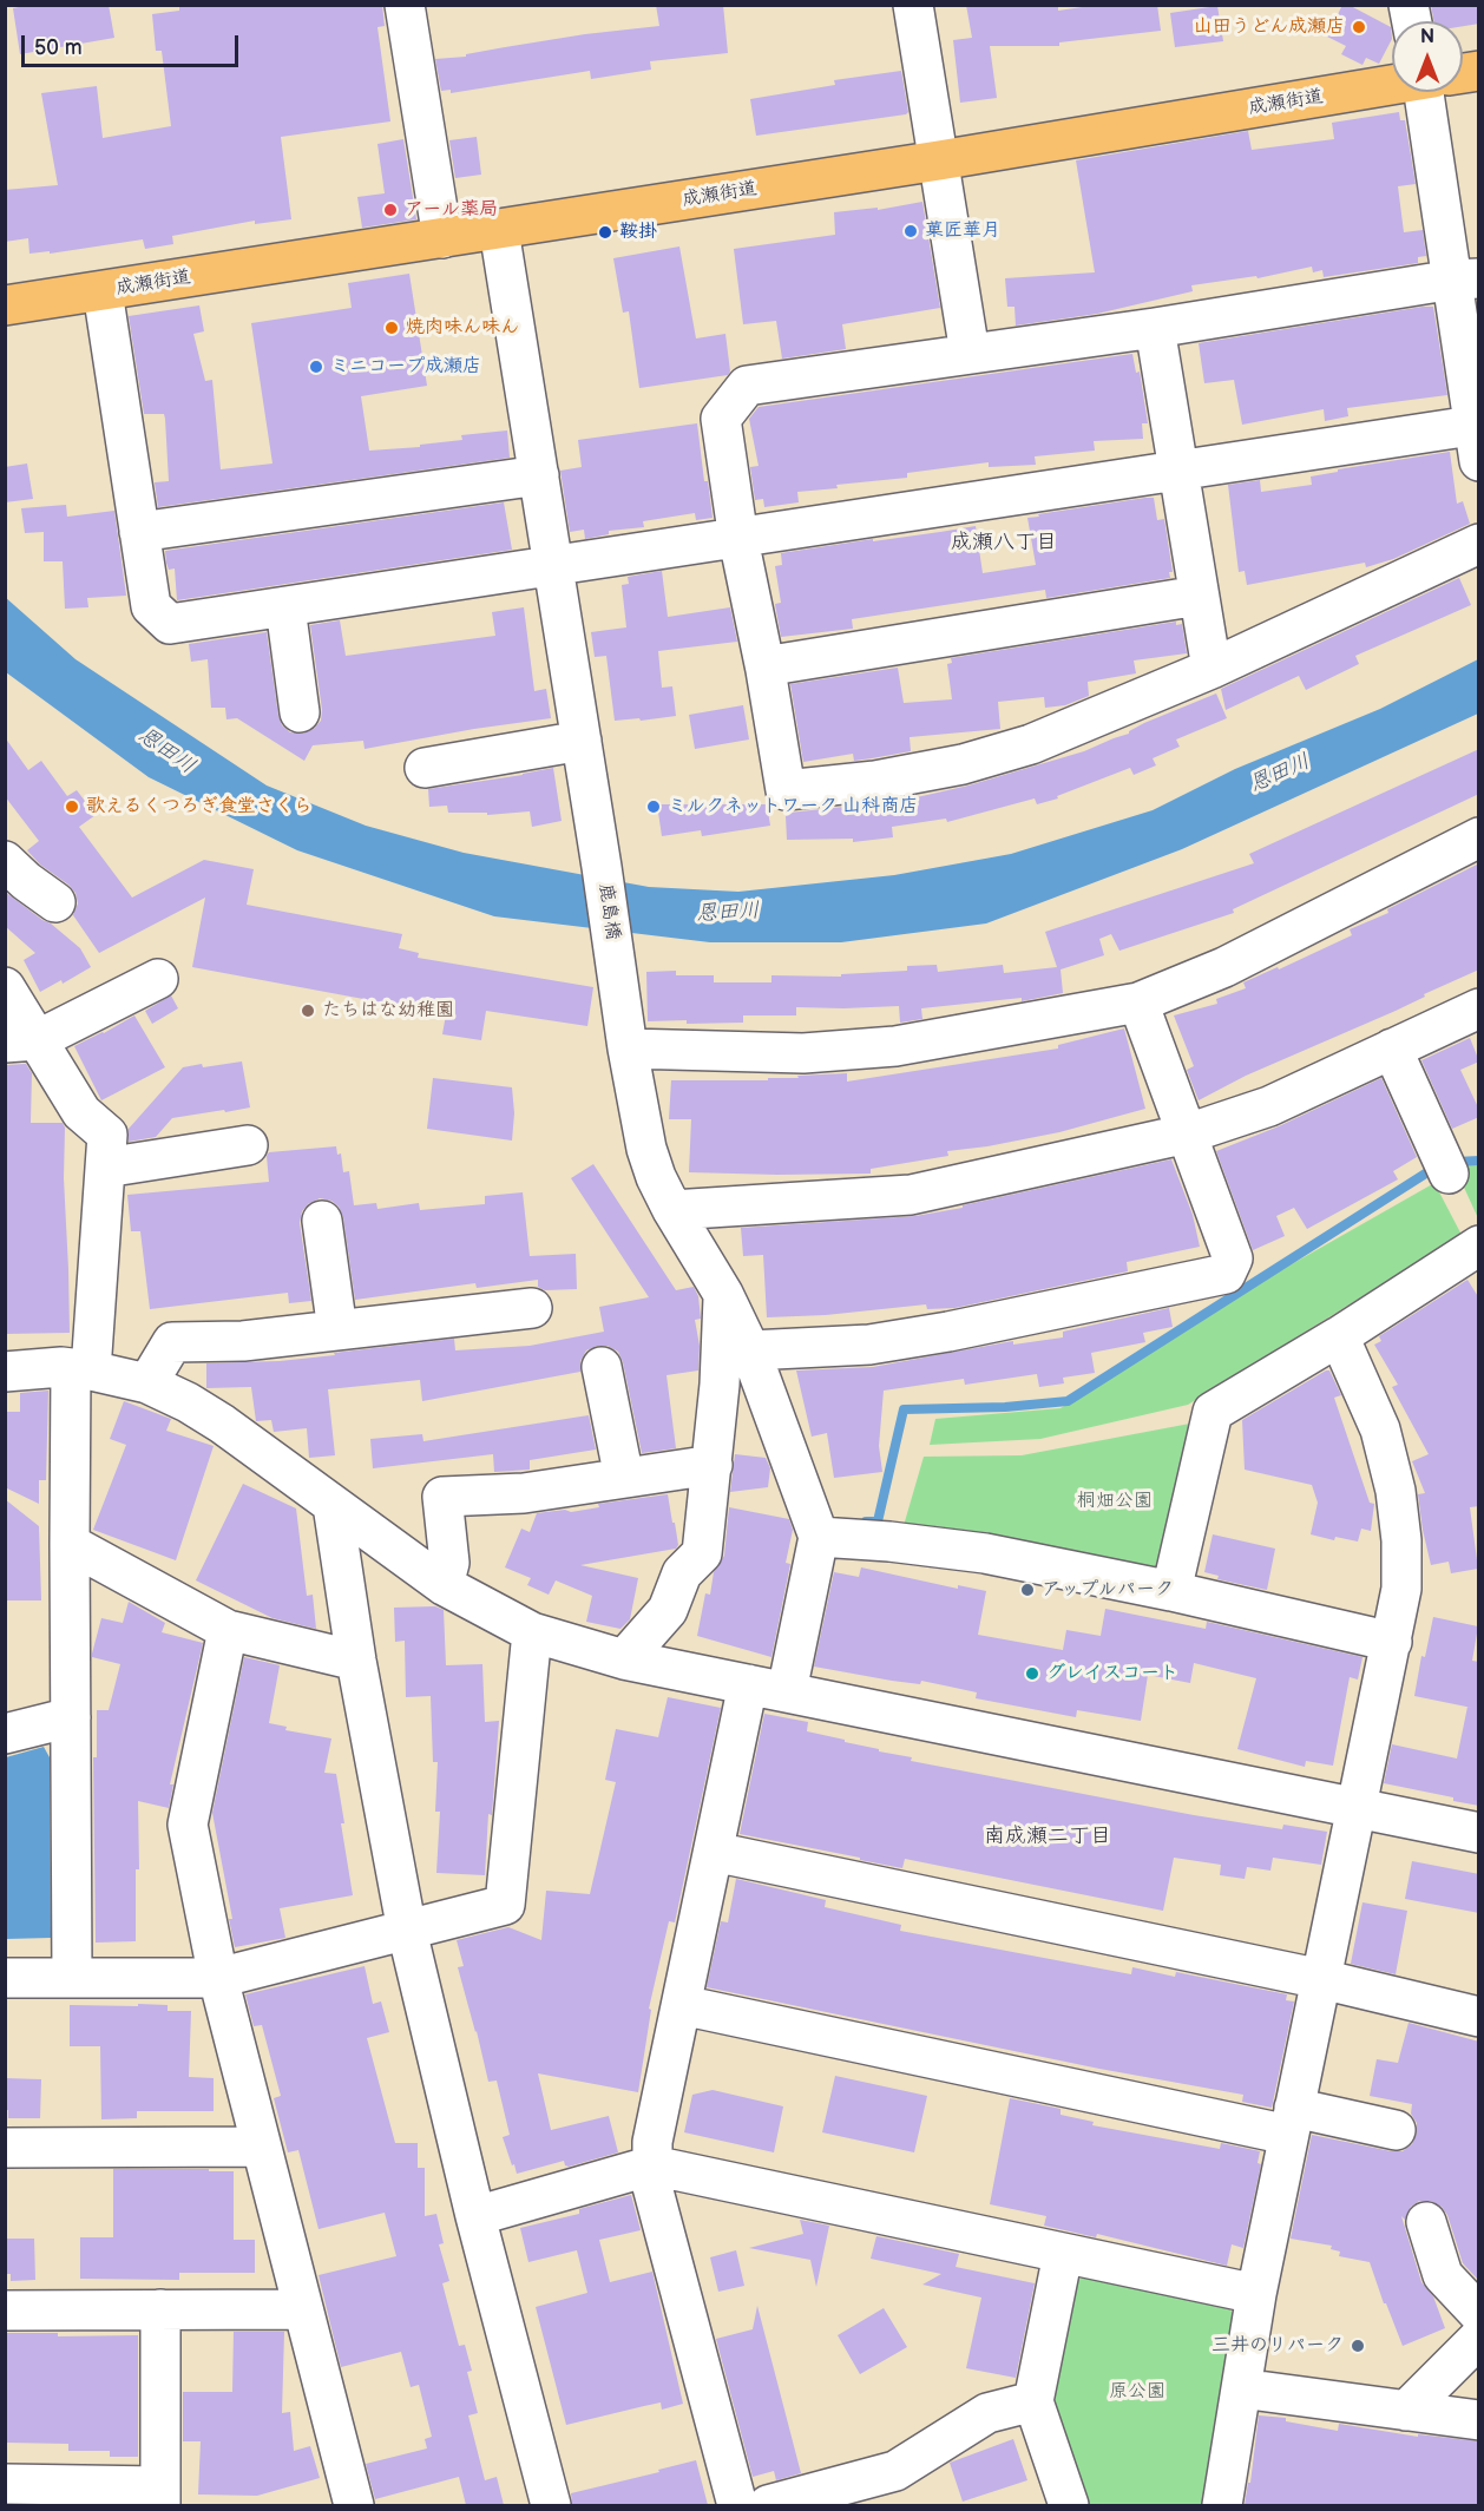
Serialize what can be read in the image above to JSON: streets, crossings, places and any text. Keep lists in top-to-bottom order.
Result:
{
  "streets": {
    "main road": ["成瀬街道"],
    "street": ["鹿島橋"]
  },
  "crossings": [
    ["成瀬街道", "鹿島橋"]
  ],
  "districts": ["成瀬八丁目", "南成瀬二丁目"],
  "water": ["恩田川"],
  "parks": ["桐畑公園", "原公園"],
  "places": [
    "山田うどん成瀬店",
    "アール薬局",
    "菓匠華月",
    "鞍掛",
    "焼肉味ん味ん",
    "ミニコープ成瀬店",
    "歌えるくつろぎ食堂さくら",
    "ミルクネットワーク 山科商店",
    "たちはな幼稚園",
    "アップルパーク",
    "グレイスコート",
    "三井のリパーク"
  ],
  "scale_bar": "50 m",
  "north": "top"
}
